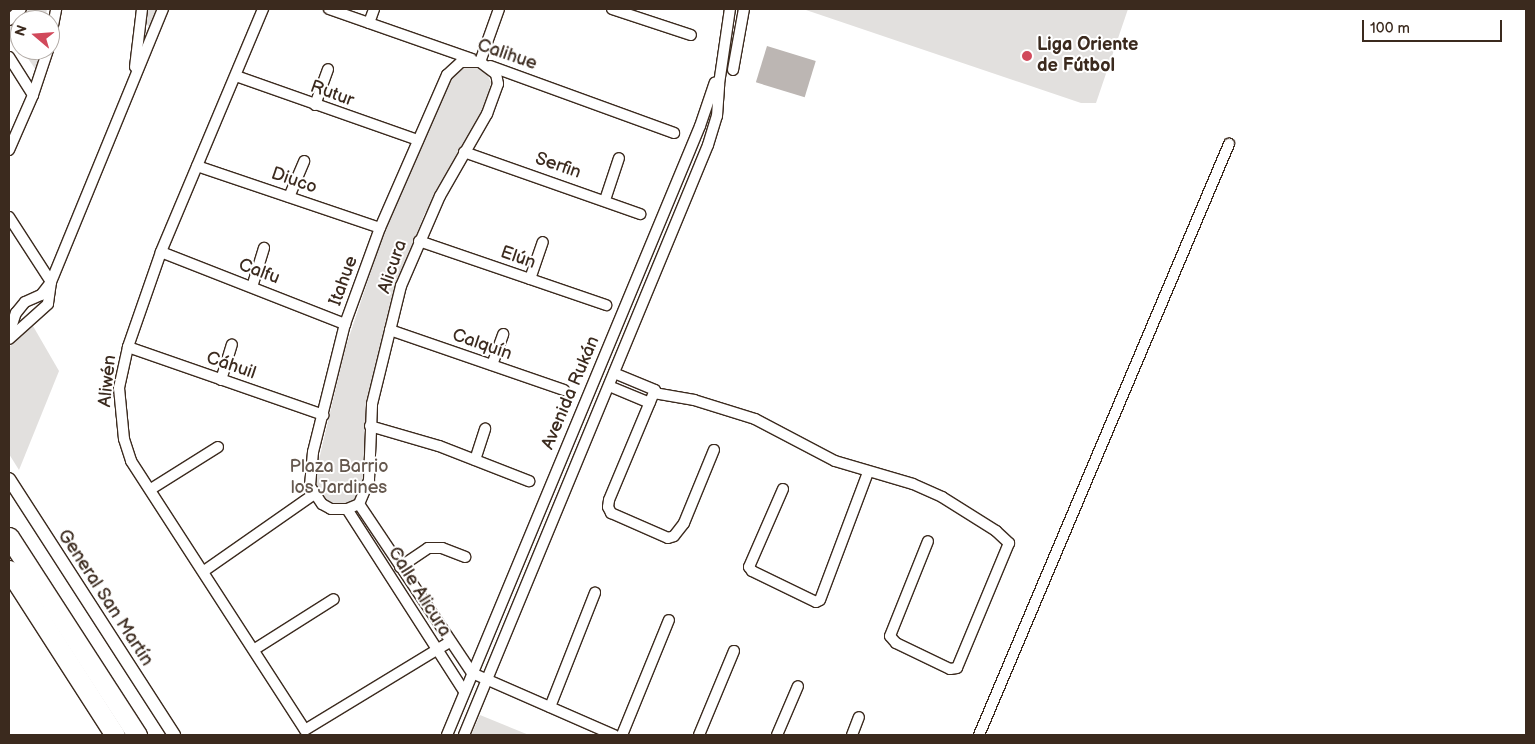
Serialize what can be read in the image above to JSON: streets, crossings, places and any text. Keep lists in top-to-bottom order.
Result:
{
  "streets": {
    "street": [
      "Calihue",
      "Rutur",
      "Serfin",
      "Diuco",
      "Elún",
      "Alicura",
      "Calfu",
      "Itahue",
      "Calquín",
      "Cáhuil",
      "Aliwén",
      "Avenida Rukán",
      "Calle Alicura",
      "General San Martín"
    ]
  },
  "crossings": [
    ["Calihue", "Alicura"],
    ["Calihue", "Itahue"],
    ["Rutur", "Itahue"],
    ["Rutur", "Aliwén"],
    ["Serfin", "Alicura"],
    ["Diuco", "Itahue"],
    ["Diuco", "Aliwén"],
    ["Elún", "Alicura"],
    ["Alicura", "Itahue"],
    ["Alicura", "Calquín"],
    ["Alicura", "Calle Alicura"],
    ["Calfu", "Itahue"],
    ["Calfu", "Aliwén"],
    ["Itahue", "Cáhuil"],
    ["Cáhuil", "Aliwén"],
    ["Aliwén", "Calle Alicura"],
    ["Avenida Rukán", "Calle Alicura"]
  ],
  "parks": ["Plaza Barrio los Jardines"],
  "places": ["Liga Oriente de Fútbol"],
  "scale_bar": "100 m",
  "north": "left"
}
